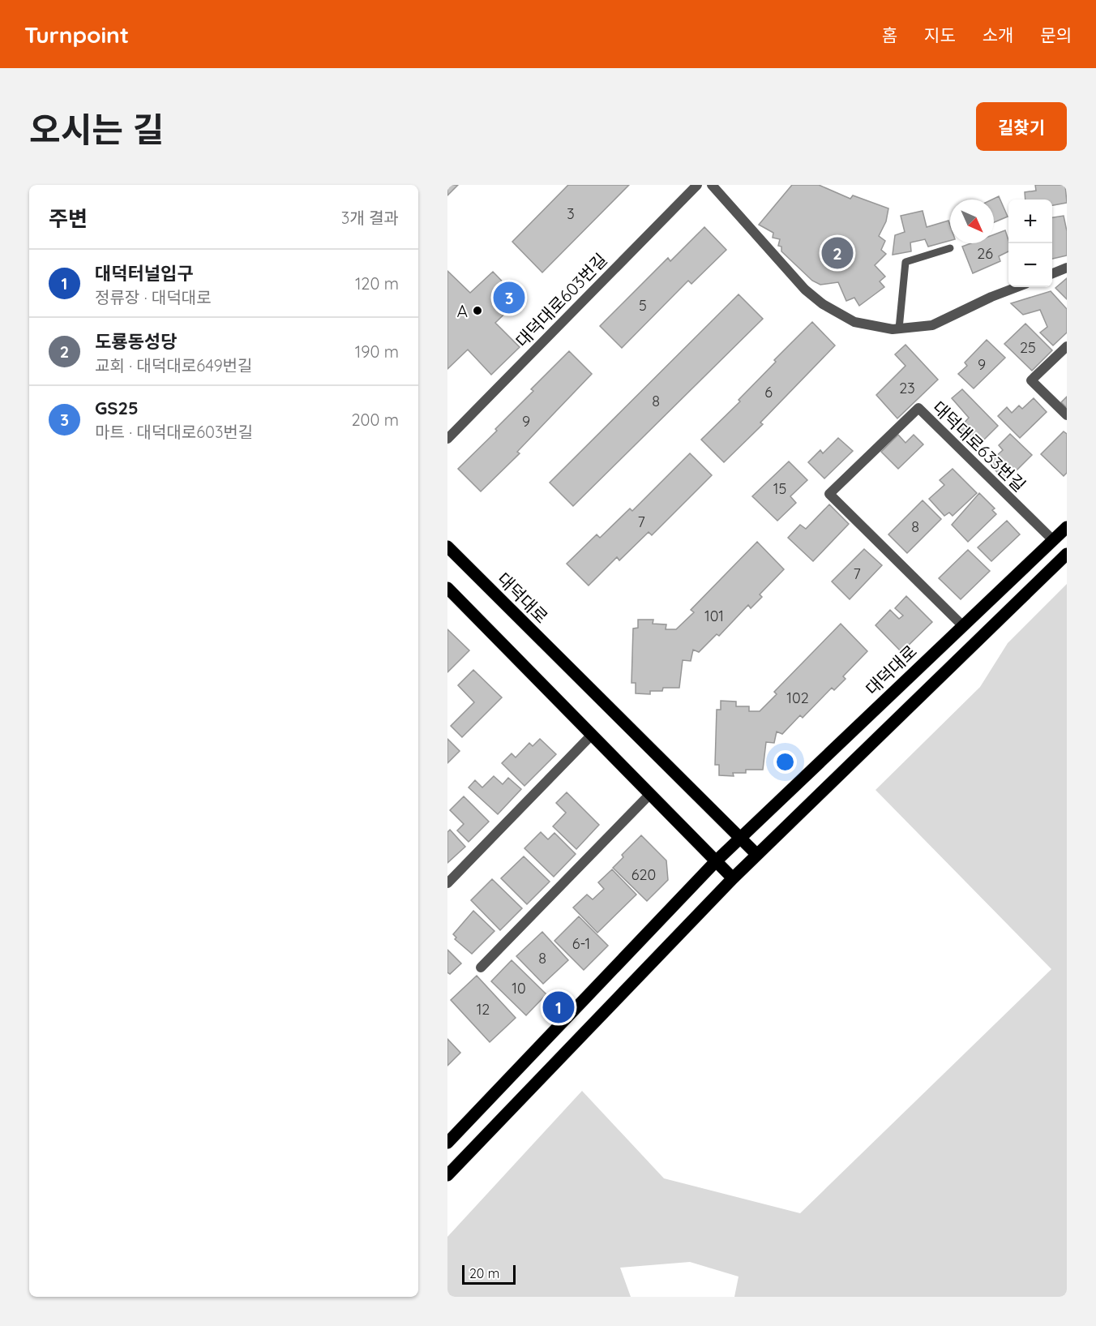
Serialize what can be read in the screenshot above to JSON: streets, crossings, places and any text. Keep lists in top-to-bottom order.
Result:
{
  "streets": {
    "main road": ["대덕대로"],
    "street": ["대덕대로603번길", "대덕대로633번길"]
  },
  "crossings": [
    ["대덕대로633번길", "대덕대로"]
  ],
  "places": ["A"],
  "house_numbers": [
    "3",
    "26",
    "5",
    "25",
    "9",
    "23",
    "6",
    "8",
    "9",
    "15",
    "7",
    "8",
    "7",
    "101",
    "102",
    "620",
    "6-1",
    "8",
    "10",
    "12"
  ],
  "scale_bar": "20 m",
  "north": "bottom right",
  "page": {
    "header": "Turnpoint",
    "nav": [
      "홈",
      "지도",
      "소개",
      "문의"
    ],
    "title": "오시는 길",
    "buttons": "길찾기",
    "heading": ["주변", "3개 결과"],
    "map_buttons": ["+", "−"],
    "pins": ["2", "3", "1"],
    "list": [
      {
        "mark": "1",
        "name": "대덕터널입구",
        "note": "정류장 · 대덕대로",
        "value": "120 m"
      },
      {
        "mark": "2",
        "name": "도룡동성당",
        "note": "교회 · 대덕대로649번길",
        "value": "190 m"
      },
      {
        "mark": "3",
        "name": "GS25",
        "note": "마트 · 대덕대로603번길",
        "value": "200 m"
      }
    ],
    "scale": "20 m"
  }
}
